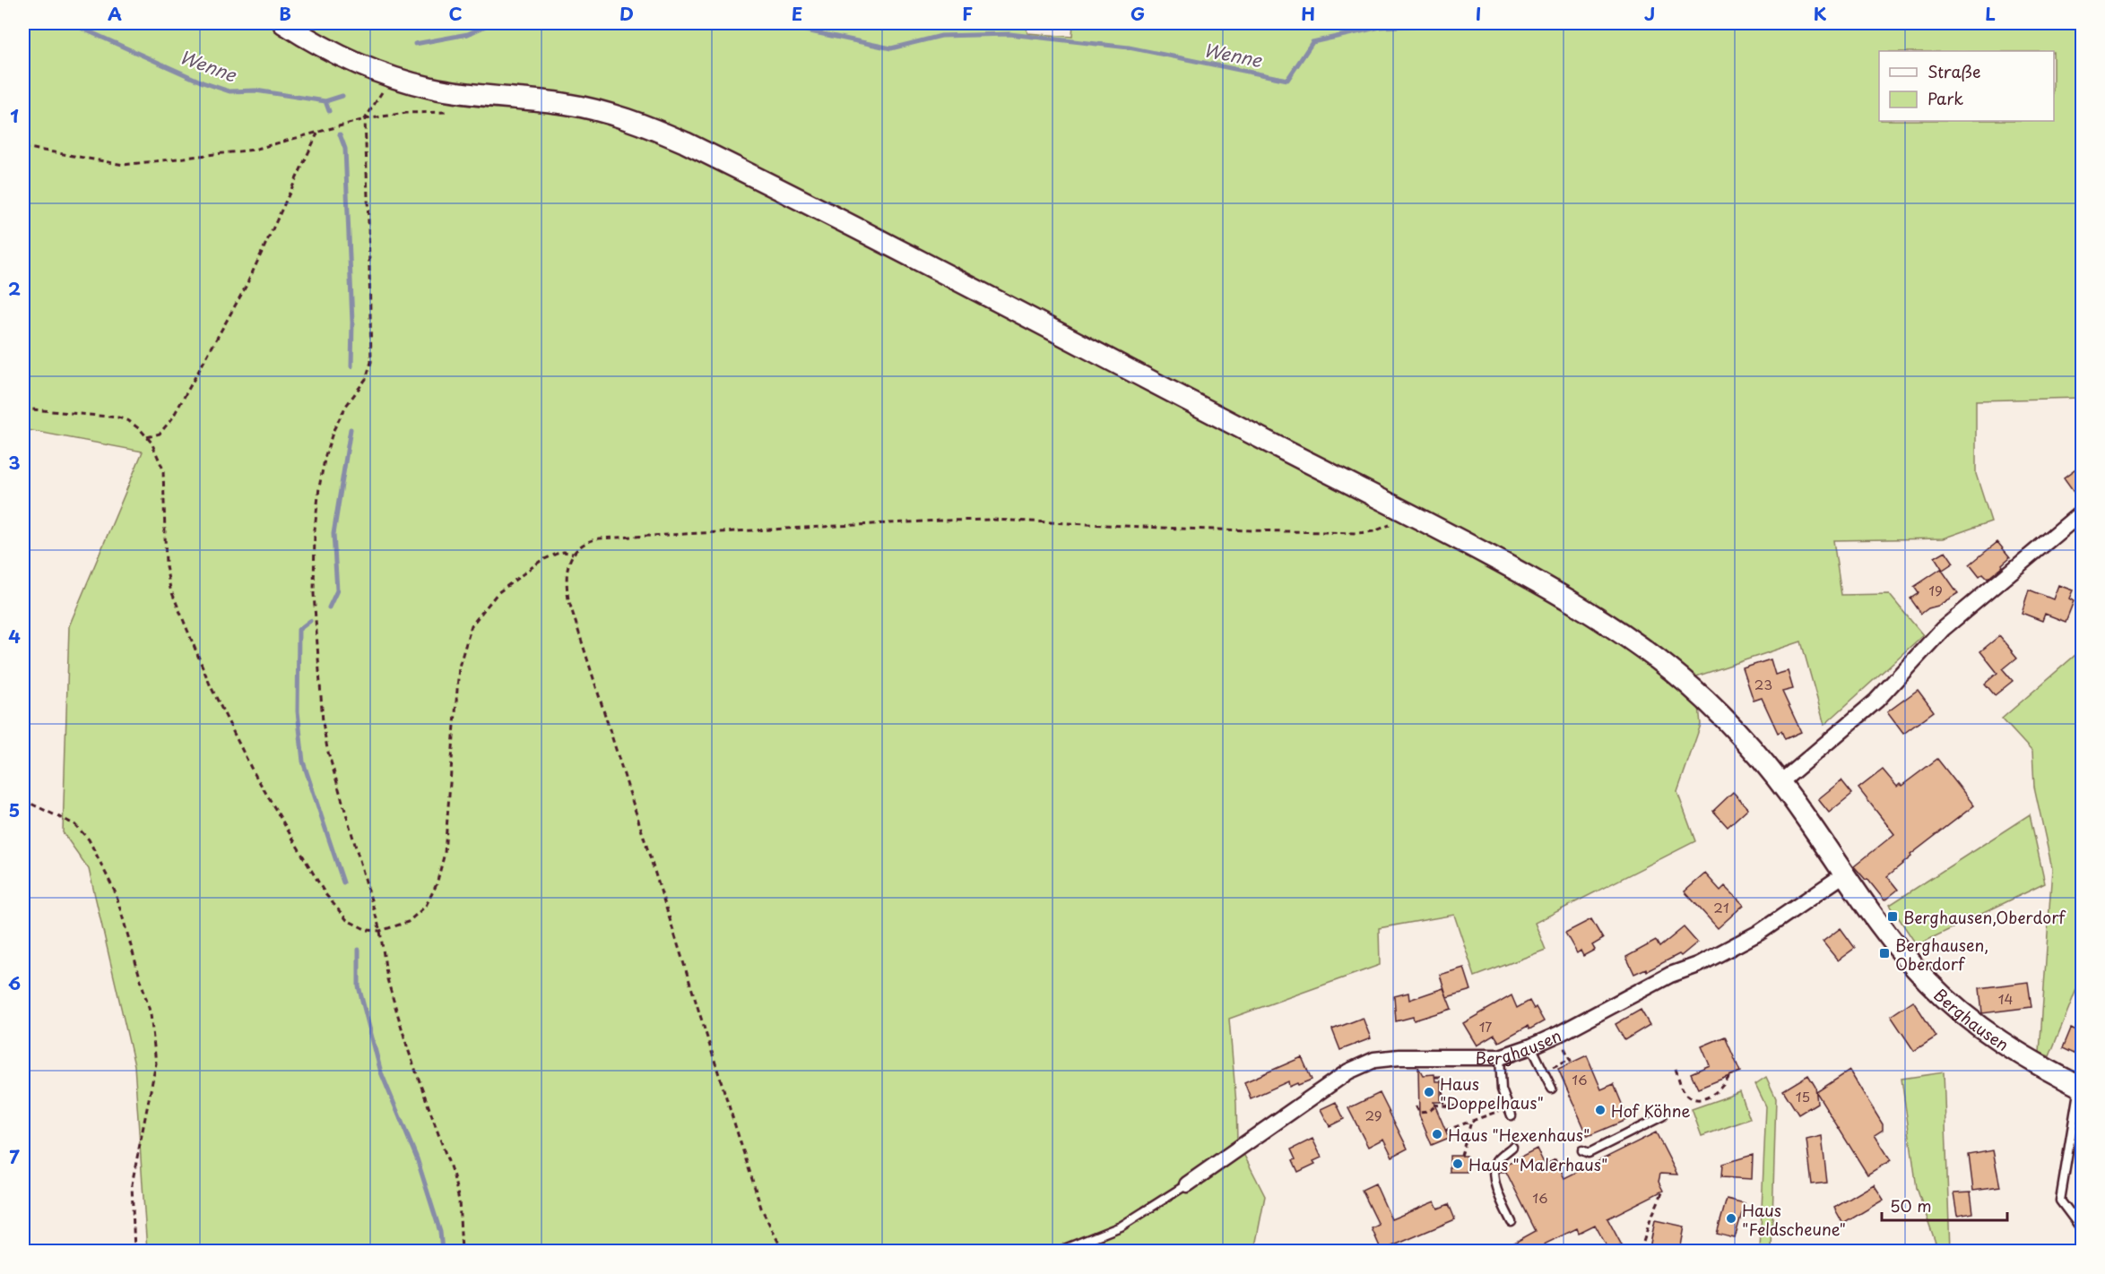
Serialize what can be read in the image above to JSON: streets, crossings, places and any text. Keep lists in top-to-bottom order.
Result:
{
  "streets": {
    "street": ["Berghausen"]
  },
  "water": ["Wenne"],
  "places": {
    "transit": ["Berghausen,Oberdorf", "Berghausen, Oberdorf"],
    "other": [
      "Haus \"Doppelhaus\"",
      "Hof Köhne",
      "Haus \"Hexenhaus\"",
      "Haus \"Malerhaus\"",
      "Haus \"Feldscheune\""
    ]
  },
  "house_numbers": [
    "19",
    "23",
    "21",
    "14",
    "17",
    "16",
    "15",
    "29",
    "16"
  ],
  "legend": ["Straße", "Park"],
  "scale_bar": "50 m",
  "grid": {
    "columns": [
      "A",
      "B",
      "C",
      "D",
      "E",
      "F",
      "G",
      "H",
      "I",
      "J",
      "K",
      "L"
    ],
    "rows": [
      "1",
      "2",
      "3",
      "4",
      "5",
      "6",
      "7"
    ]
  }
}
